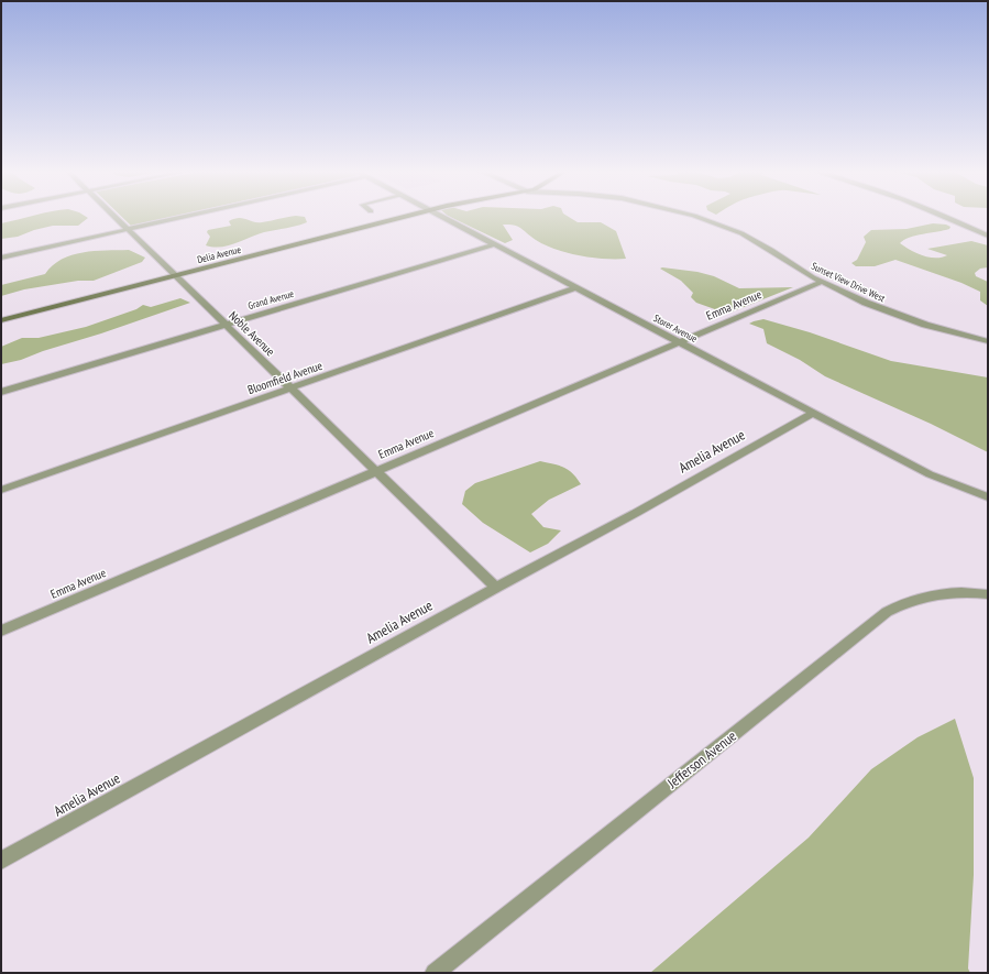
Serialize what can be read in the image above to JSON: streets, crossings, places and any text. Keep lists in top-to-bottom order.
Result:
{
  "streets": {
    "street": [
      "Delia Avenue",
      "Sunset View Drive West",
      "Grand Avenue",
      "Emma Avenue",
      "Storer Avenue",
      "Noble Avenue",
      "Bloomfield Avenue",
      "Amelia Avenue",
      "Jefferson Avenue"
    ]
  },
  "crossings": [
    ["Delia Avenue", "Noble Avenue"],
    ["Sunset View Drive West", "Emma Avenue"],
    ["Grand Avenue", "Storer Avenue"],
    ["Grand Avenue", "Noble Avenue"],
    ["Emma Avenue", "Storer Avenue"],
    ["Emma Avenue", "Noble Avenue"],
    ["Storer Avenue", "Bloomfield Avenue"],
    ["Storer Avenue", "Amelia Avenue"],
    ["Noble Avenue", "Bloomfield Avenue"],
    ["Noble Avenue", "Amelia Avenue"]
  ]
}
